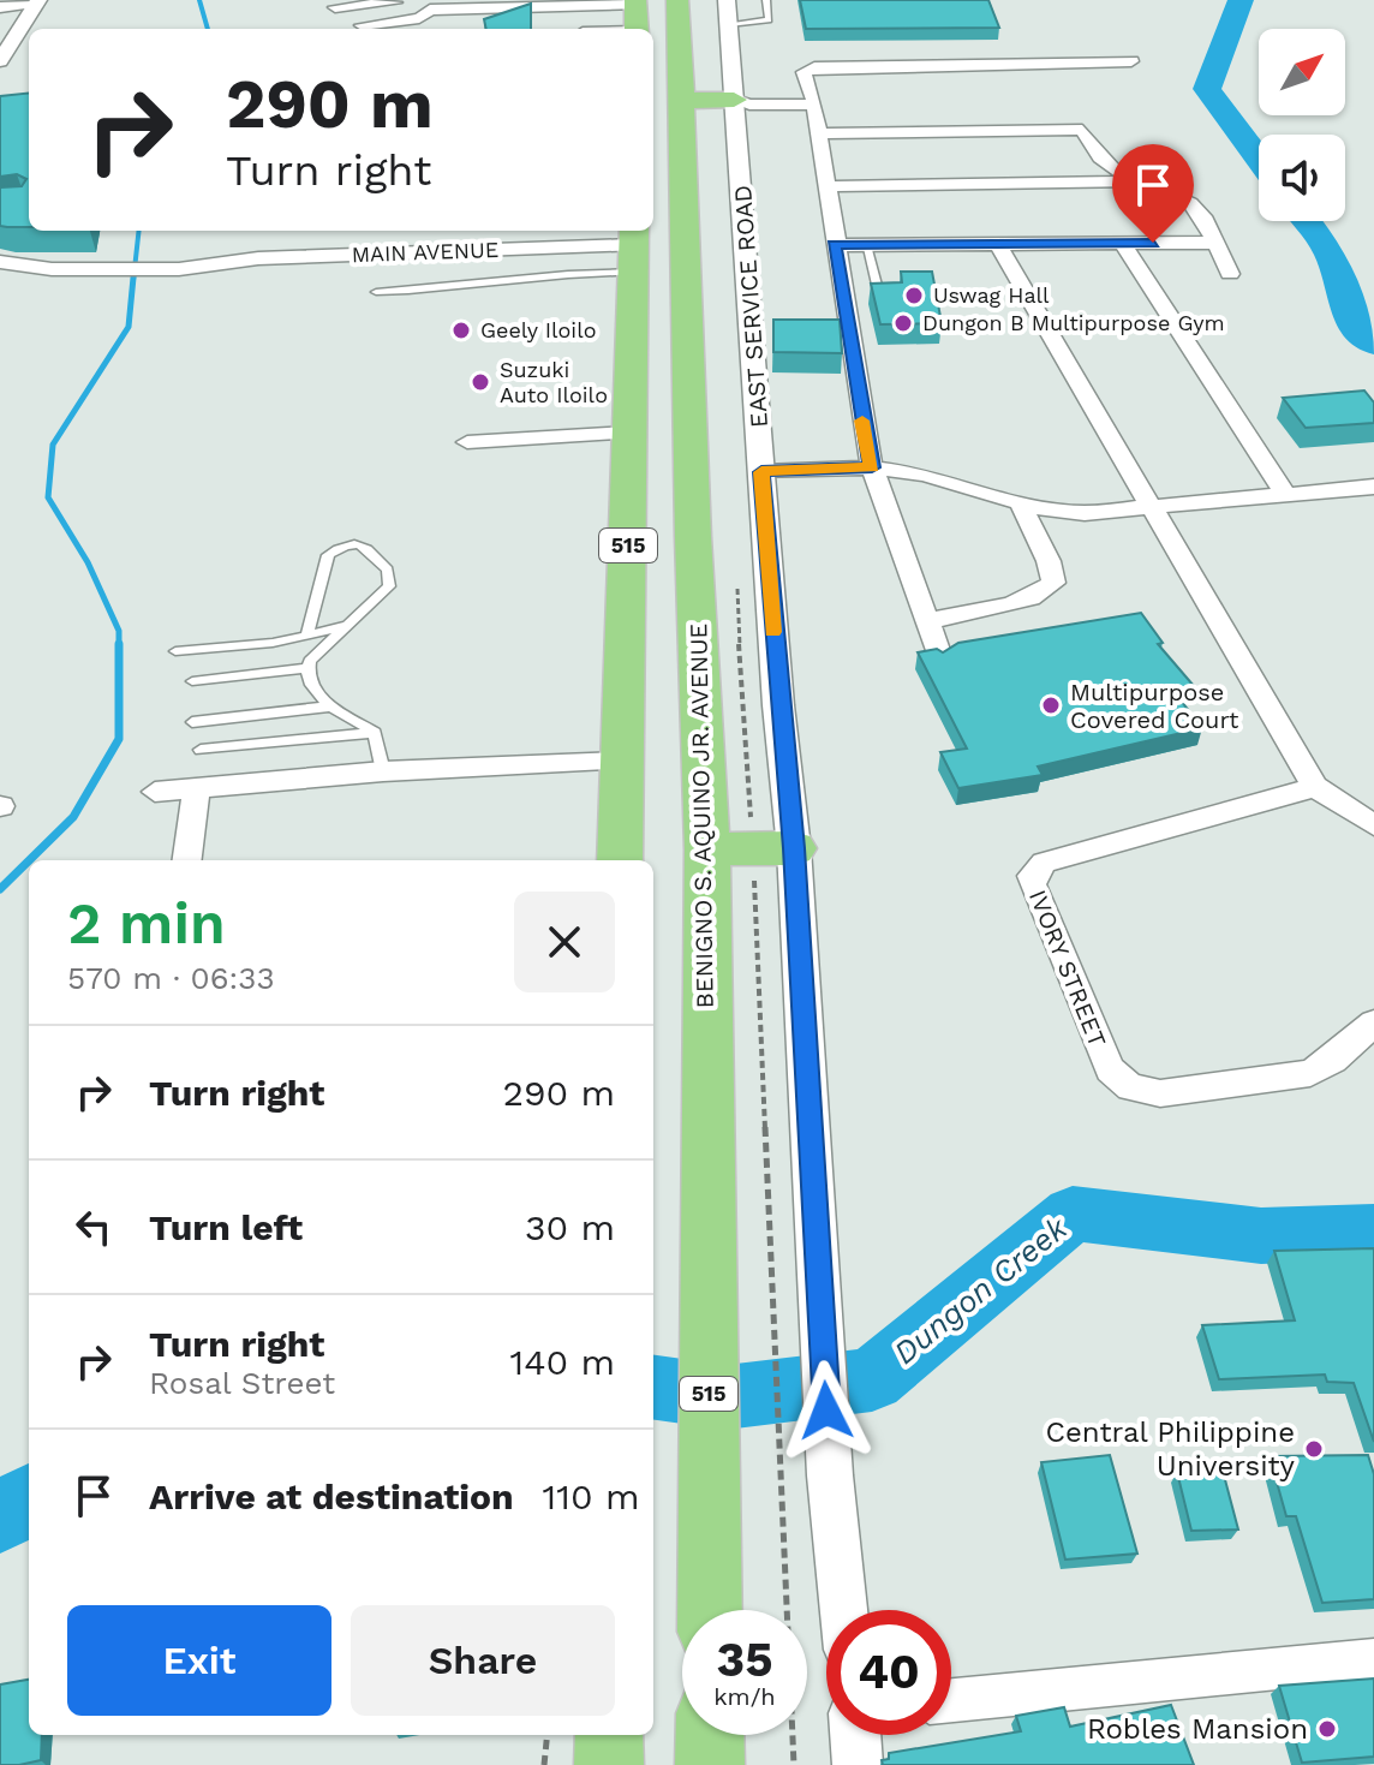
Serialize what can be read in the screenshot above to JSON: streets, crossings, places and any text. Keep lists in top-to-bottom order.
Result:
{
  "streets": {
    "highway": ["515", "BENIGNO S. AQUINO JR. AVENUE"],
    "street": ["MAIN AVENUE", "EAST SERVICE ROAD", "IVORY STREET"]
  },
  "crossings": [
    ["MAIN AVENUE", "515"],
    ["EAST SERVICE ROAD", "BENIGNO S. AQUINO JR. AVENUE"]
  ],
  "water": ["Dungon Creek"],
  "places": [
    "Uswag Hall",
    "Dungon B Multipurpose Gym",
    "Geely Iloilo",
    "Suzuki Auto Iloilo",
    "Multipurpose Covered Court",
    "Central Philippine University",
    "Robles Mansion"
  ],
  "north": "top right",
  "page": {
    "turn": ["290 m", "Turn right"],
    "heading": ["2 min", "570 m · 06:33"],
    "list": [
      {
        "name": "Turn right",
        "value": "290 m"
      },
      {
        "name": "Turn left",
        "value": "30 m"
      },
      {
        "name": "Turn right",
        "note": "Rosal Street",
        "value": "140 m"
      },
      {
        "name": "Arrive at destination",
        "value": "110 m"
      }
    ],
    "buttons": ["Exit", "Share"],
    "speed": "35 km/h",
    "limit": "40"
  }
}
